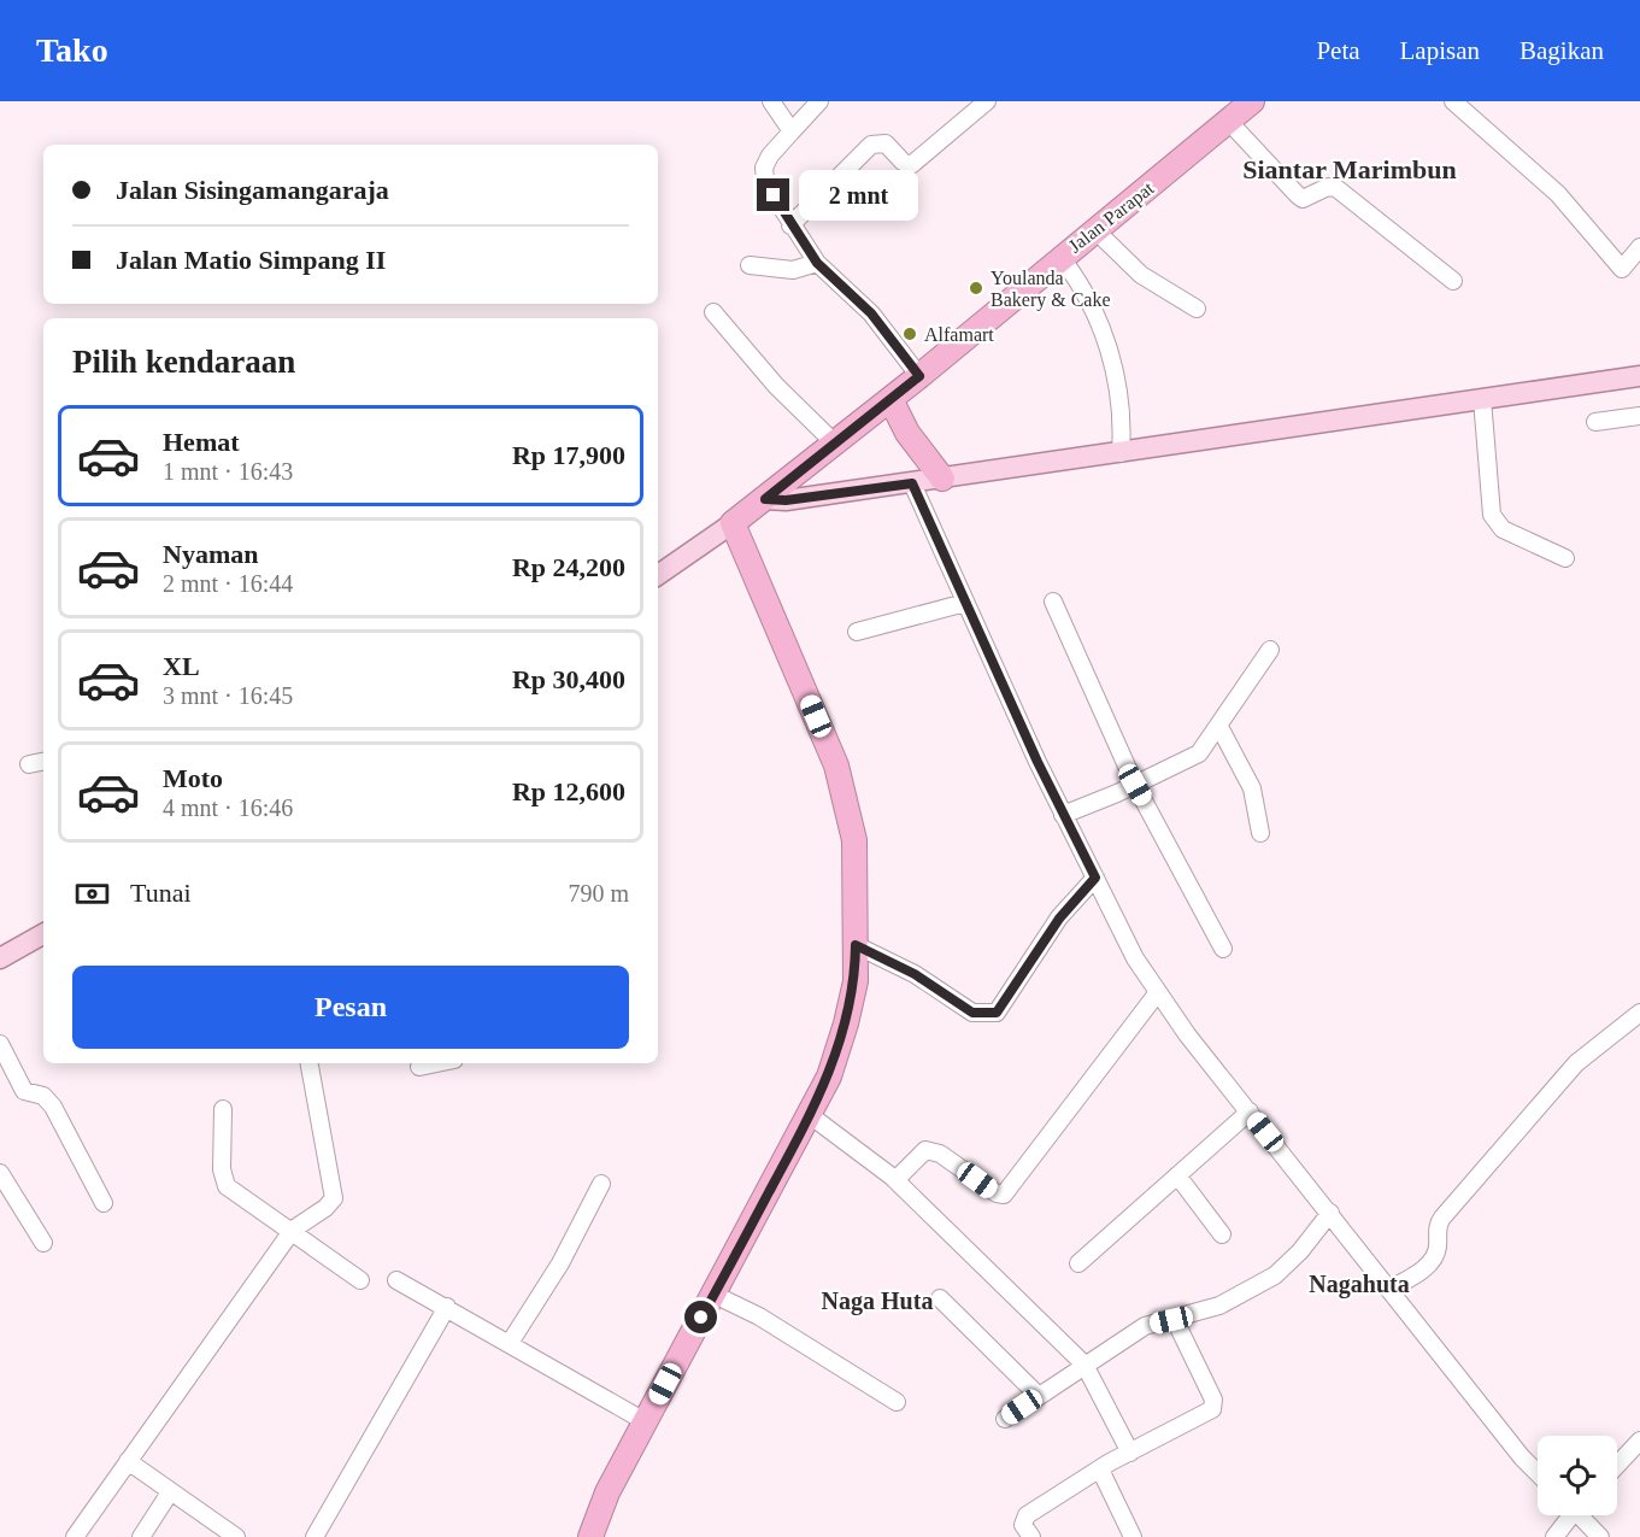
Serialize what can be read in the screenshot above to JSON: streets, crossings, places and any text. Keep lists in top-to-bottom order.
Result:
{
  "streets": {
    "highway": ["Jalan Parapat"]
  },
  "districts": ["Siantar Marimbun", "Nagahuta", "Naga Huta"],
  "places": ["Youlanda Bakery & Cake", "Alfamart"],
  "page": {
    "header": "Tako",
    "nav": ["Peta", "Lapisan", "Bagikan"],
    "banner": ["Jalan Sisingamangaraja", "Jalan Matio Simpang II"],
    "bubble": "2 mnt",
    "heading": "Pilih kendaraan",
    "list": [
      {
        "name": "Hemat",
        "note": "1 mnt · 16:43",
        "value": "Rp 17,900"
      },
      {
        "name": "Nyaman",
        "note": "2 mnt · 16:44",
        "value": "Rp 24,200"
      },
      {
        "name": "XL",
        "note": "3 mnt · 16:45",
        "value": "Rp 30,400"
      },
      {
        "name": "Moto",
        "note": "4 mnt · 16:46",
        "value": "Rp 12,600"
      }
    ],
    "pay": ["Tunai", "790 m"],
    "buttons": "Pesan"
  }
}
